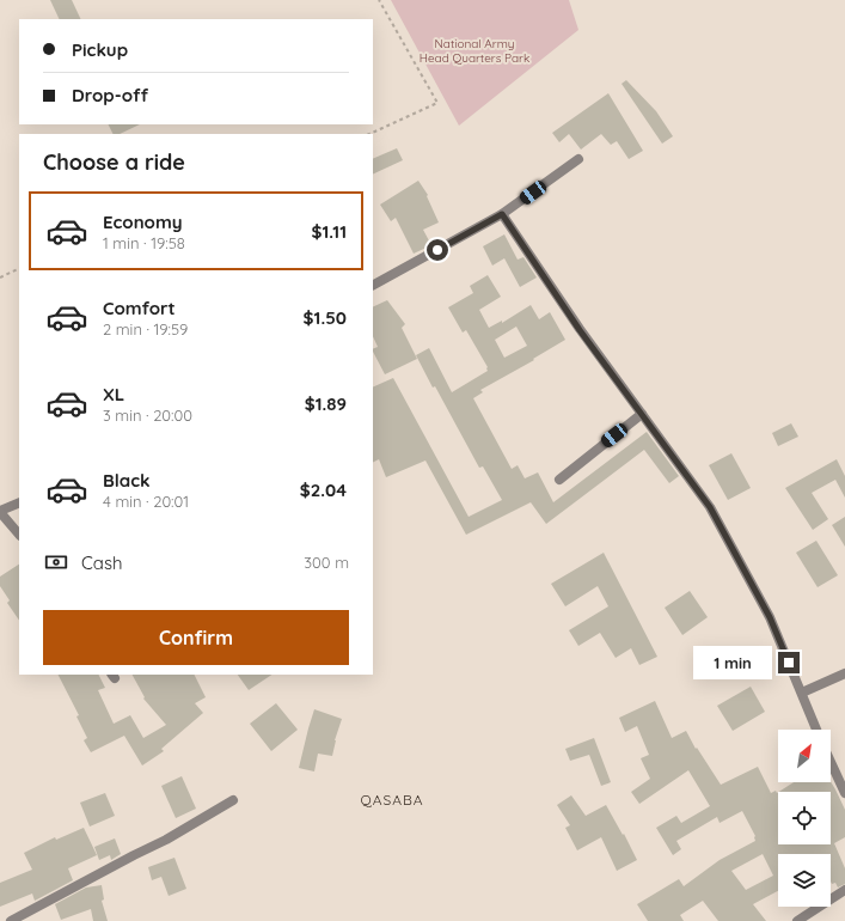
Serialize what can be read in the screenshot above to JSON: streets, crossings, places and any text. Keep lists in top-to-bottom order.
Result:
{
  "districts": ["QASABA"],
  "parks": ["National Army Head Quarters Park"],
  "north": "top right",
  "page": {
    "banner": ["Pickup", "Drop-off"],
    "heading": "Choose a ride",
    "list": [
      {
        "name": "Economy",
        "note": "1 min · 19:58",
        "value": "$1.11"
      },
      {
        "name": "Comfort",
        "note": "2 min · 19:59",
        "value": "$1.50"
      },
      {
        "name": "XL",
        "note": "3 min · 20:00",
        "value": "$1.89"
      },
      {
        "name": "Black",
        "note": "4 min · 20:01",
        "value": "$2.04"
      }
    ],
    "pay": ["Cash", "300 m"],
    "buttons": "Confirm",
    "bubble": "1 min"
  }
}
